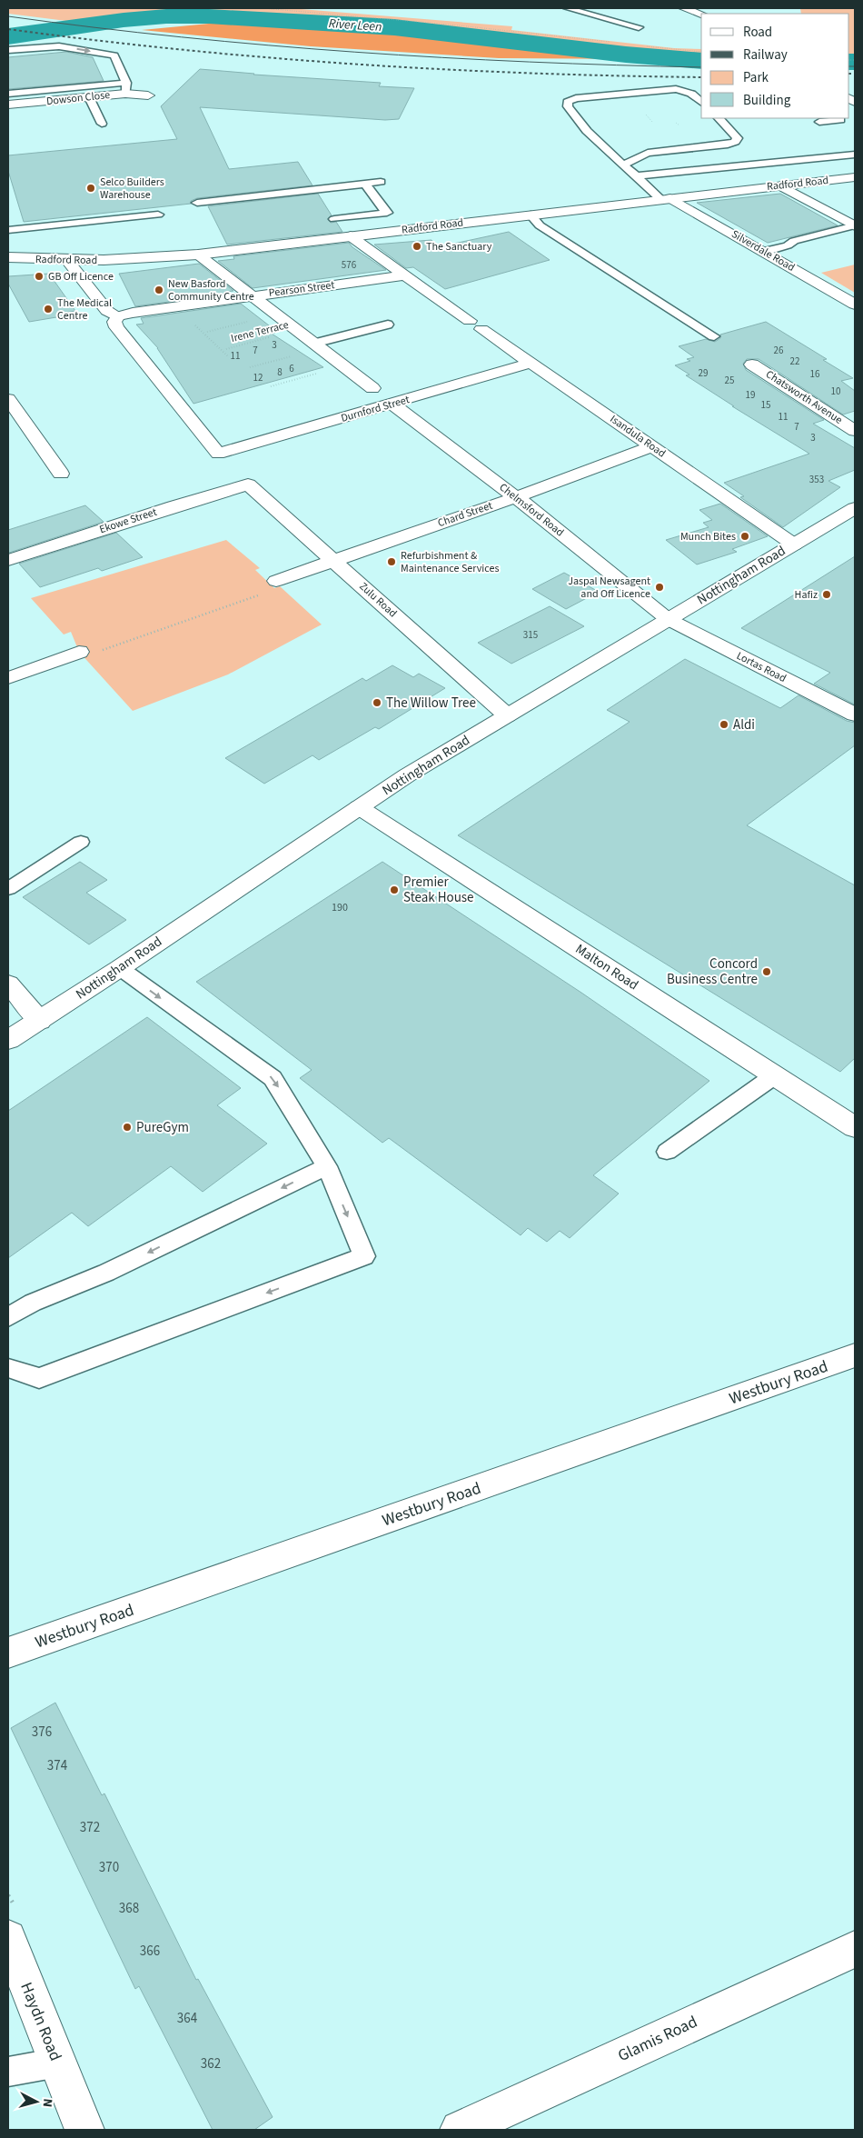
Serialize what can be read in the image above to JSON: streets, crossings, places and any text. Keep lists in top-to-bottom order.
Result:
{
  "streets": {
    "main road": [
      "Dowson Close",
      "Radford Road",
      "Silverdale Road",
      "Pearson Street",
      "Chatsworth Avenue",
      "Durnford Street",
      "Isandula Road",
      "Chelmsford Road",
      "Chard Street",
      "Ekowe Street",
      "Nottingham Road",
      "Zulu Road",
      "Lortas Road",
      "Malton Road",
      "Westbury Road",
      "Haydn Road",
      "Glamis Road"
    ],
    "path": ["Irene Terrace"]
  },
  "crossings": [
    ["Radford Road", "Silverdale Road"],
    ["Radford Road", "Isandula Road"],
    ["Pearson Street", "Durnford Street"],
    ["Pearson Street", "Isandula Road"],
    ["Durnford Street", "Isandula Road"],
    ["Durnford Street", "Chelmsford Road"],
    ["Isandula Road", "Chard Street"],
    ["Isandula Road", "Nottingham Road"],
    ["Chelmsford Road", "Chard Street"],
    ["Chelmsford Road", "Nottingham Road"],
    ["Chelmsford Road", "Lortas Road"],
    ["Chard Street", "Zulu Road"],
    ["Ekowe Street", "Zulu Road"],
    ["Nottingham Road", "Zulu Road"],
    ["Nottingham Road", "Lortas Road"],
    ["Nottingham Road", "Malton Road"]
  ],
  "water": ["River Leen"],
  "places": [
    "Selco Builders Warehouse",
    "The Sanctuary",
    "GB Off Licence",
    "New Basford Community Centre",
    "The Medical Centre",
    "Munch Bites",
    "Refurbishment & Maintenance Services",
    "Jaspal Newsagent and Off Licence",
    "Hafiz",
    "The Willow Tree",
    "Aldi",
    "Premier Steak House",
    "Concord Business Centre",
    "PureGym"
  ],
  "house_numbers": [
    "576",
    "3",
    "7",
    "26",
    "11",
    "22",
    "6",
    "8",
    "29",
    "16",
    "12",
    "25",
    "10",
    "19",
    "15",
    "11",
    "7",
    "3",
    "353",
    "315",
    "190",
    "376",
    "374",
    "372",
    "370",
    "368",
    "366",
    "364",
    "362"
  ],
  "legend": [
    "Road",
    "Railway",
    "Park",
    "Building"
  ],
  "north": "right"
}
